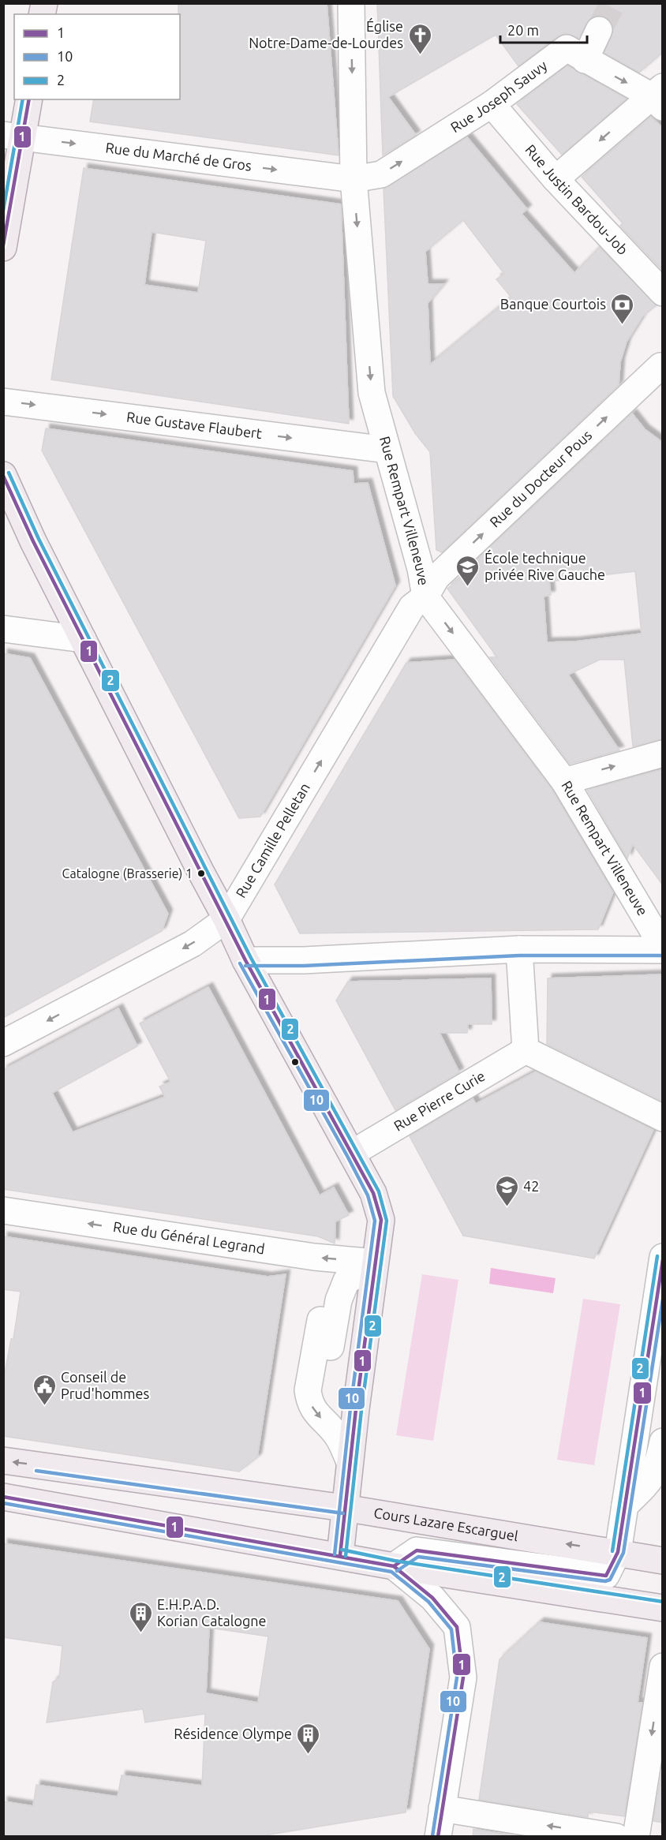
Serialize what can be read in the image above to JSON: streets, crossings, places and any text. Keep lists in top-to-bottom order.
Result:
{
  "streets": {
    "main road": ["Cours Lazare Escarguel"],
    "street": [
      "Rue Joseph Sauvy",
      "Rue du Marché de Gros",
      "Rue Justin Bardou-Job",
      "Rue Gustave Flaubert",
      "Rue du Docteur Pous",
      "Rue Rempart Villeneuve",
      "Rue Camille Pelletan",
      "Rue Pierre Curie",
      "Rue du Général Legrand"
    ]
  },
  "crossings": [
    ["Rue Joseph Sauvy", "Rue du Marché de Gros"],
    ["Rue Joseph Sauvy", "Rue Justin Bardou-Job"],
    ["Rue Joseph Sauvy", "Rue Rempart Villeneuve"],
    ["Rue du Marché de Gros", "Rue Rempart Villeneuve"],
    ["Rue Gustave Flaubert", "Rue Rempart Villeneuve"],
    ["Rue du Docteur Pous", "Rue Rempart Villeneuve"],
    ["Rue du Docteur Pous", "Rue Camille Pelletan"],
    ["Rue Rempart Villeneuve", "Rue Camille Pelletan"]
  ],
  "one_way": [
    "Rue Joseph Sauvy",
    "Rue du Marché de Gros",
    "Rue Gustave Flaubert",
    "Rue du Docteur Pous",
    "Rue Rempart Villeneuve",
    "Rue du Général Legrand"
  ],
  "places": {
    "church": ["Église Notre-Dame-de-Lourdes"],
    "bank": ["Banque Courtois"],
    "school or university": ["École technique privée Rive Gauche", "42"],
    "other": ["Catalogne (Brasserie) 1"],
    "public building": ["Conseil de Prud'hommes"],
    "building": ["E.H.P.A.D. Korian Catalogne", "Résidence Olympe"]
  },
  "lines": ["transit line 1", "transit line 2", "transit line 10"],
  "legend": ["1", "10", "2"],
  "scale_bar": "20 m"
}
